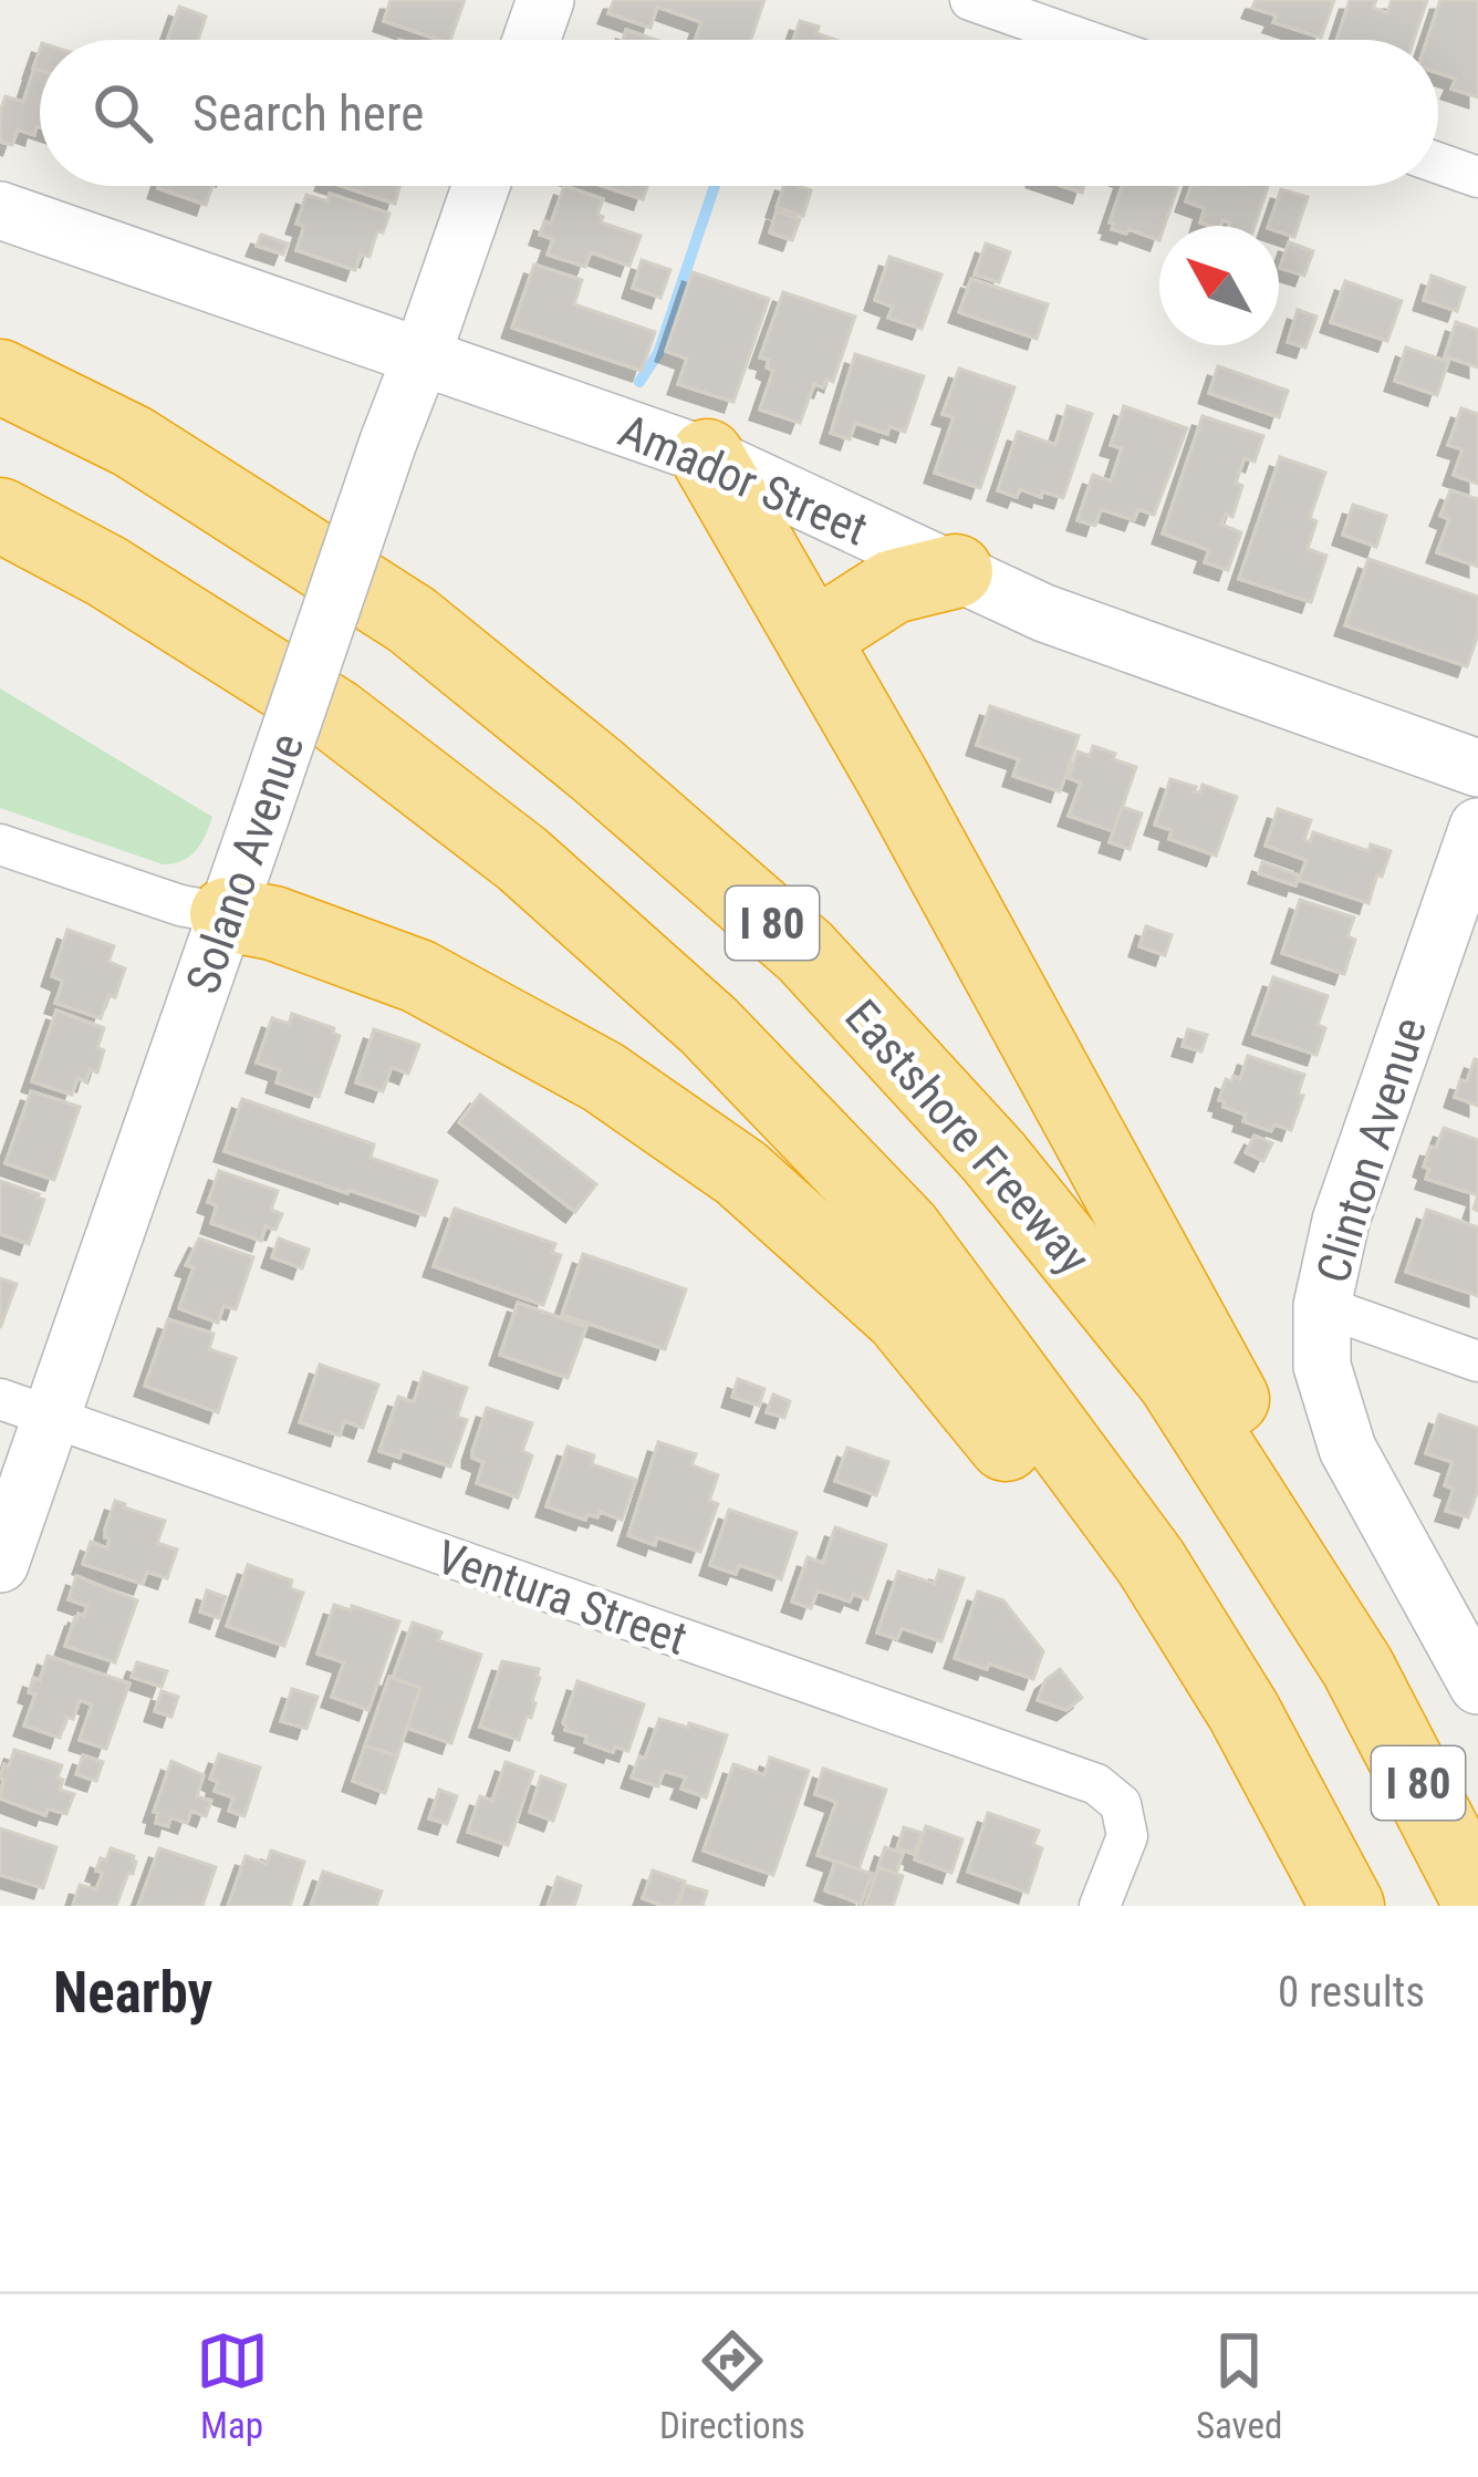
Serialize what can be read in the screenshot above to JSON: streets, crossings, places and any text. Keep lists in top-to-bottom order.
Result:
{
  "streets": {
    "highway": ["I 80", "Eastshore Freeway"],
    "street": [
      "Amador Street",
      "Solano Avenue",
      "Clinton Avenue",
      "Ventura Street"
    ]
  },
  "crossings": [
    ["Amador Street", "Solano Avenue"],
    ["Solano Avenue", "Ventura Street"]
  ],
  "north": "top left",
  "page": {
    "search": "Search here",
    "heading": ["Nearby", "0 results"],
    "nav": ["Map", "Directions", "Saved"]
  }
}
